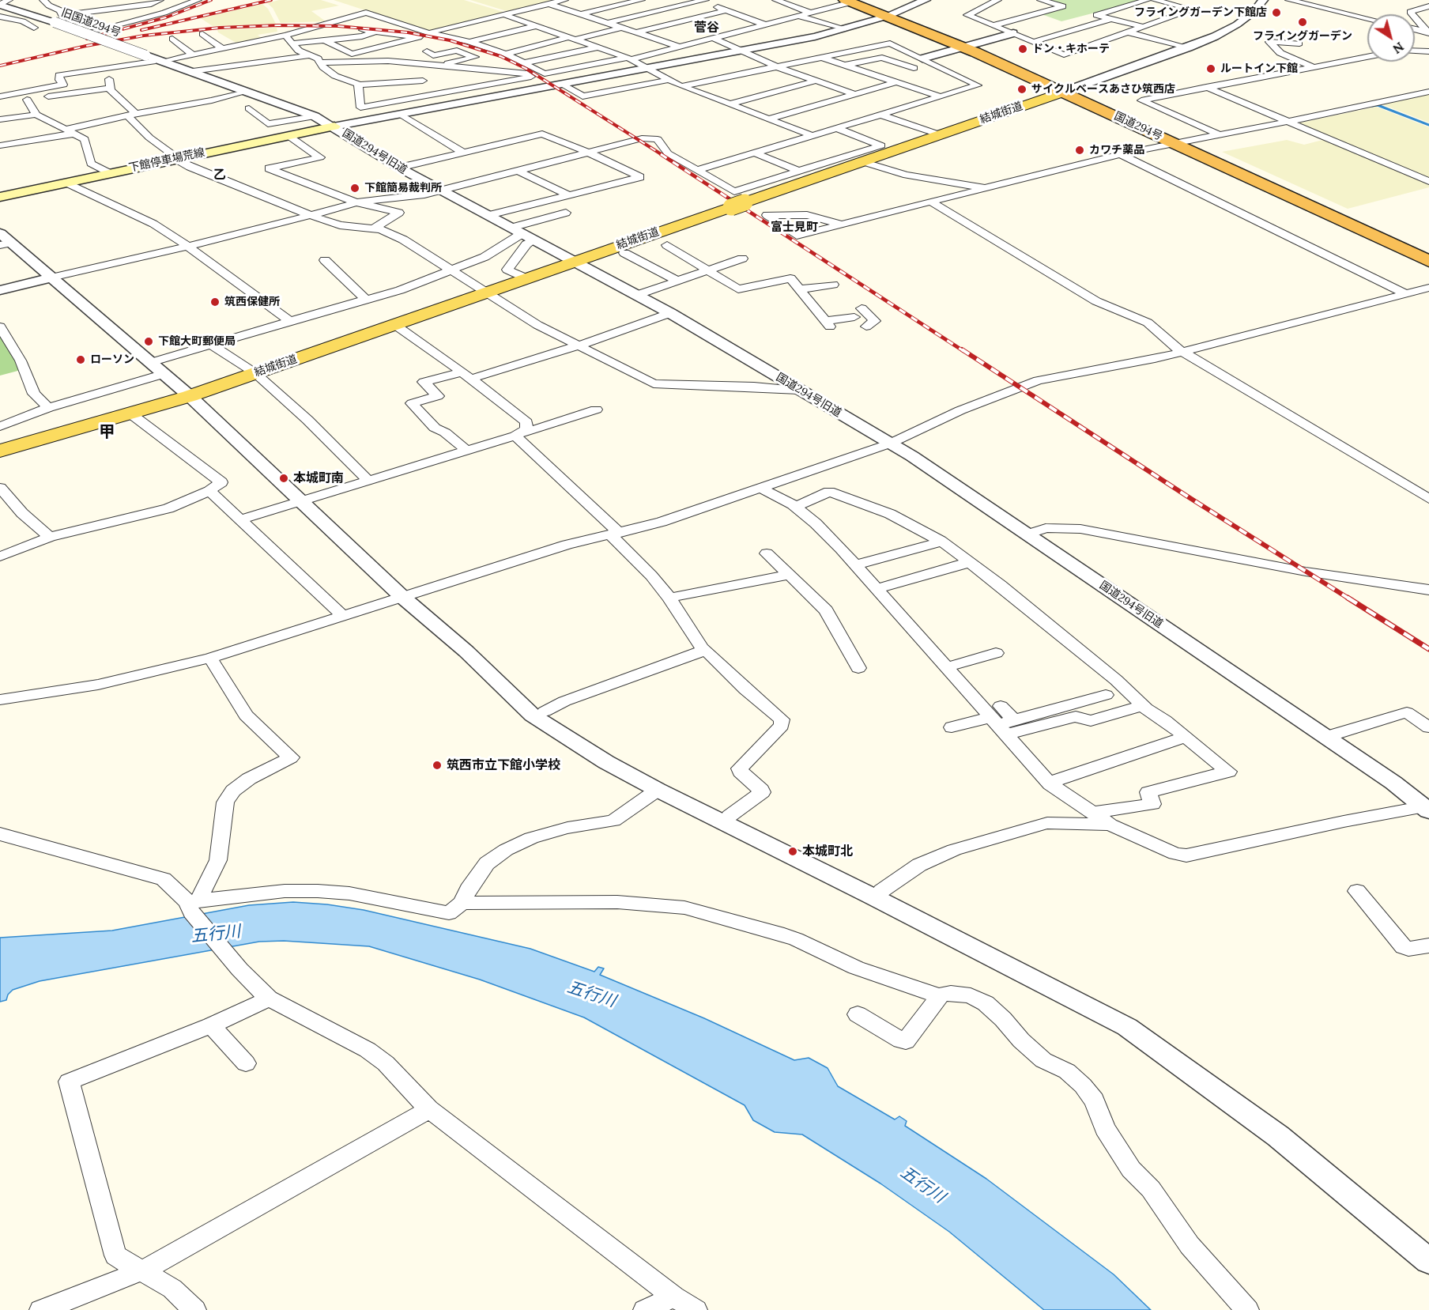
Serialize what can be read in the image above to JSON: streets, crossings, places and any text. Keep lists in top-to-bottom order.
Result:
{
  "streets": {
    "highway": ["国道294号"],
    "main road": ["結城街道", "下館停車場荒線"],
    "street": ["旧国道294号", "国道294号旧道"]
  },
  "crossings": [
    ["旧国道294号", "国道294号旧道"],
    ["結城街道", "国道294号"],
    ["結城街道", "国道294号旧道"],
    ["国道294号旧道", "下館停車場荒線"]
  ],
  "districts": [
    "菅谷",
    "乙",
    "富士見町",
    "甲"
  ],
  "water": ["五行川"],
  "places": [
    "フライングガーデン下館店",
    "フライングガーデン",
    "ドン・キホーテ",
    "ルートイン下館",
    "サイクルベースあさひ筑西店",
    "カワチ薬品",
    "下館簡易裁判所",
    "筑西保健所",
    "下館大町郵便局",
    "ローソン",
    "本城町南",
    "筑西市立下館小学校",
    "本城町北"
  ],
  "north": "bottom right"
}
